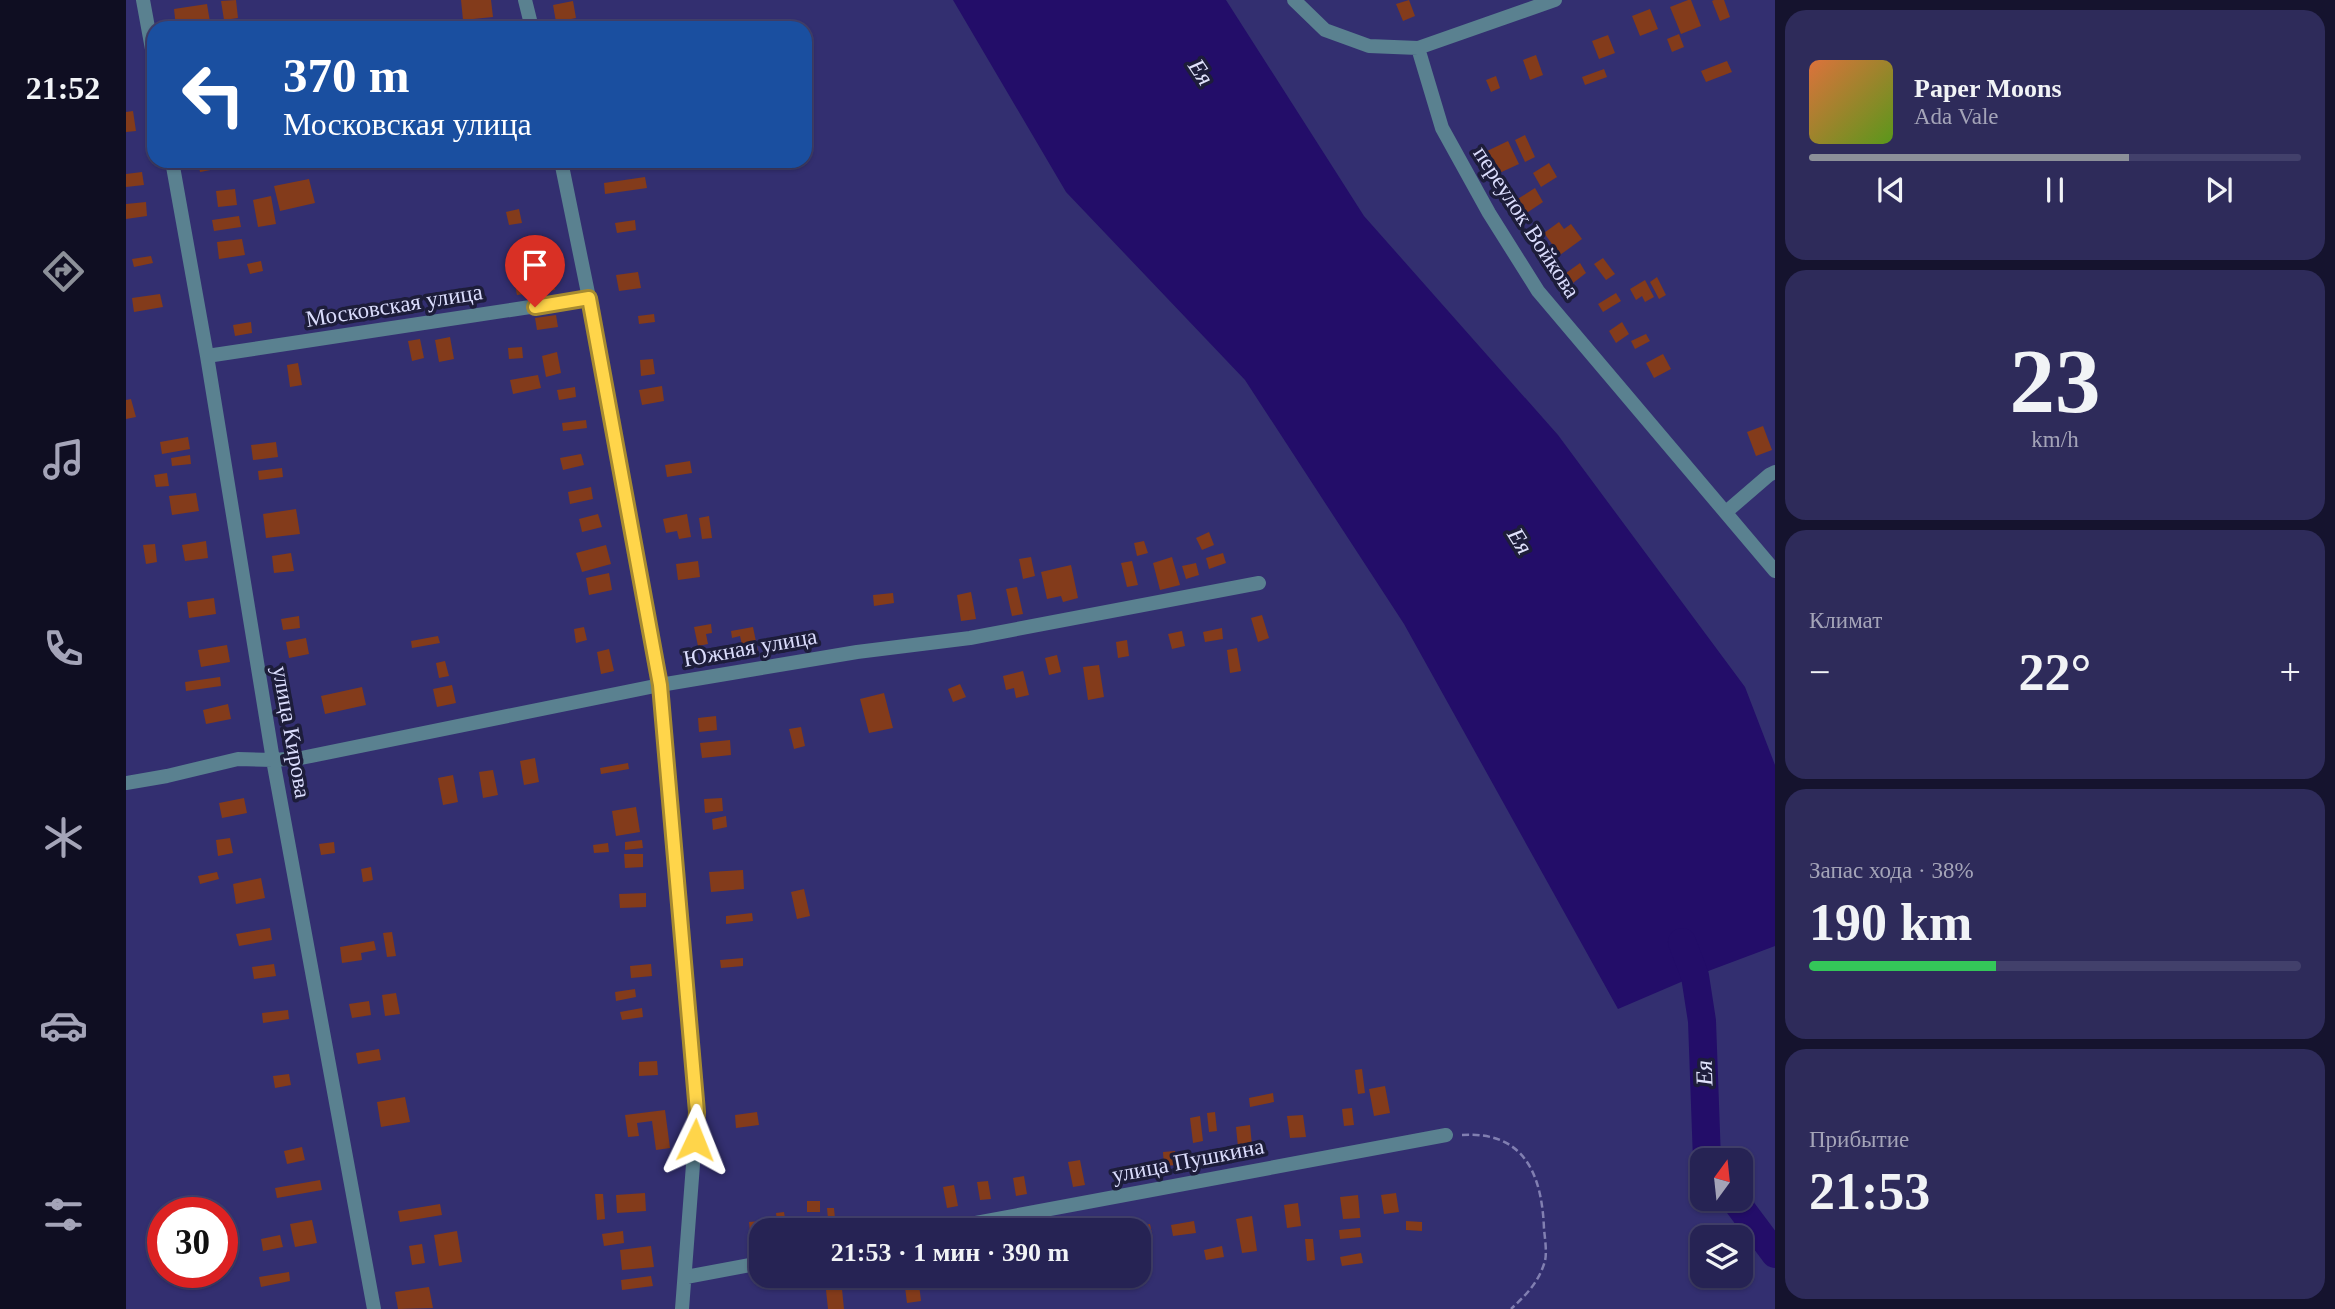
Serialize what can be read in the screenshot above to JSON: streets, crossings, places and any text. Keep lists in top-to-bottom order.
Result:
{
  "streets": {
    "street": [
      "переулок Войкова",
      "Московская улица",
      "Южная улица",
      "улица Кирова",
      "улица Пушкина"
    ]
  },
  "crossings": [
    ["Московская улица", "улица Кирова"],
    ["Южная улица", "улица Кирова"]
  ],
  "water": ["Ея"],
  "north": "top",
  "page": {
    "tabs": "21:52",
    "turn": ["370 m", "Московская улица"],
    "song": ["Paper Moons", "Ada Vale"],
    "tile": [
      ["23", "km/h"],
      "Климат",
      ["Запас хода · 38%", "190 km"],
      ["Прибытие", "21:53"]
    ],
    "heat": ["−", "22°", "+"],
    "limit": "30",
    "trip": "21:53 · 1 мин · 390 m"
  }
}
